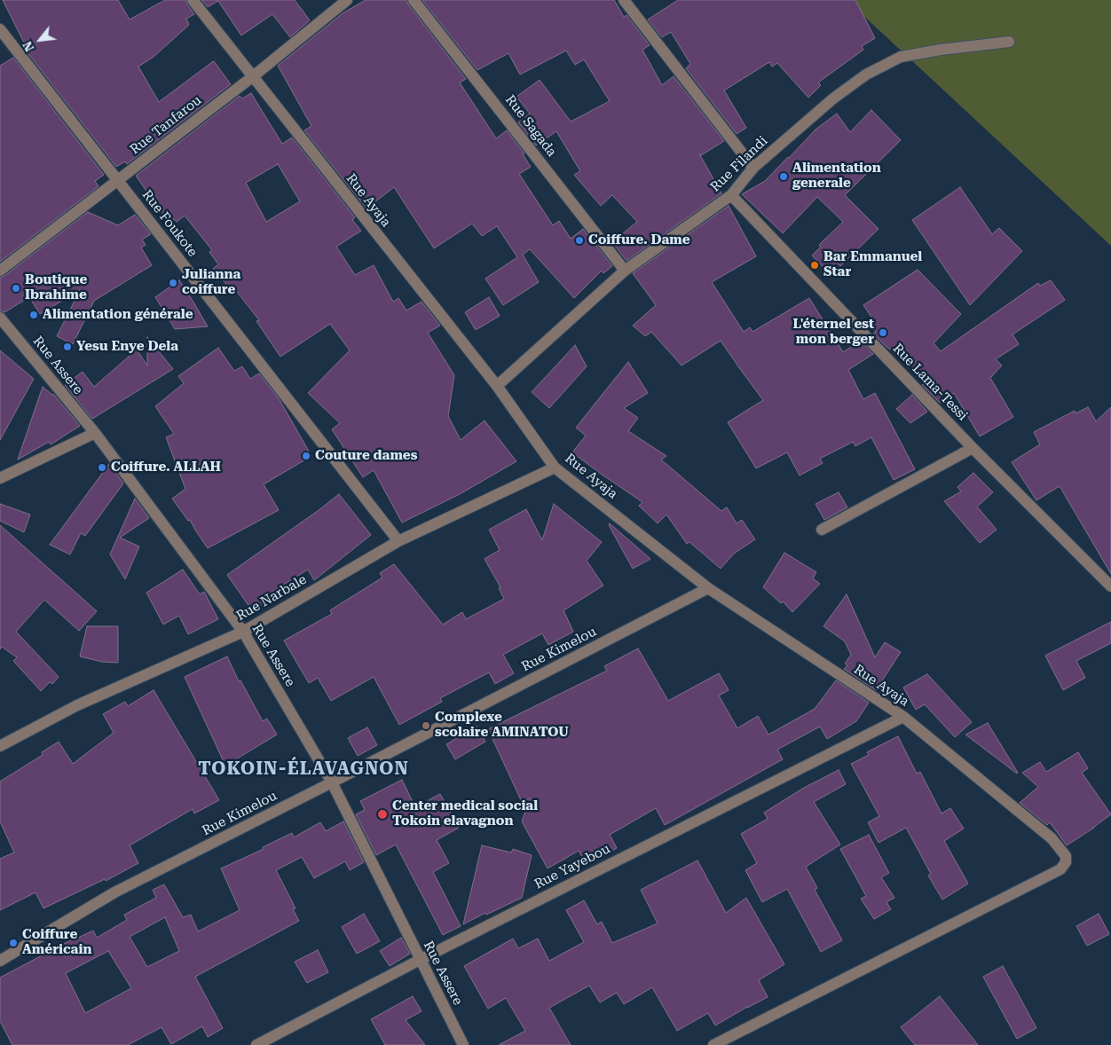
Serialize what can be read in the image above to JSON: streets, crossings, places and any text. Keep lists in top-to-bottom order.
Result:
{
  "streets": {
    "street": [
      "Rue Tanfarou",
      "Rue Sagada",
      "Rue Filandi",
      "Rue Ayaja",
      "Rue Foukote",
      "Rue Assere",
      "Rue Lama-Tessi",
      "Rue Narbale",
      "Rue Kimelou",
      "Rue Yayebou"
    ]
  },
  "crossings": [
    ["Rue Tanfarou", "Rue Ayaja"],
    ["Rue Tanfarou", "Rue Foukote"],
    ["Rue Sagada", "Rue Filandi"],
    ["Rue Filandi", "Rue Ayaja"],
    ["Rue Filandi", "Rue Lama-Tessi"],
    ["Rue Ayaja", "Rue Narbale"],
    ["Rue Ayaja", "Rue Kimelou"],
    ["Rue Ayaja", "Rue Yayebou"],
    ["Rue Foukote", "Rue Narbale"],
    ["Rue Assere", "Rue Narbale"],
    ["Rue Assere", "Rue Kimelou"],
    ["Rue Assere", "Rue Yayebou"]
  ],
  "districts": ["TOKOIN-ÉLAVAGNON"],
  "places": [
    "Alimentation generale",
    "Coiffure. Dame",
    "Bar Emmanuel Star",
    "Julianna coiffure",
    "Boutique Ibrahime",
    "Alimentation générale",
    "L'éternel est mon berger",
    "Yesu Enye Dela",
    "Couture dames",
    "Coiffure. ALLAH",
    "Complexe scolaire AMINATOU",
    "Center medical social Tokoin elavagnon",
    "Coiffure Américain"
  ],
  "north": "bottom left"
}
